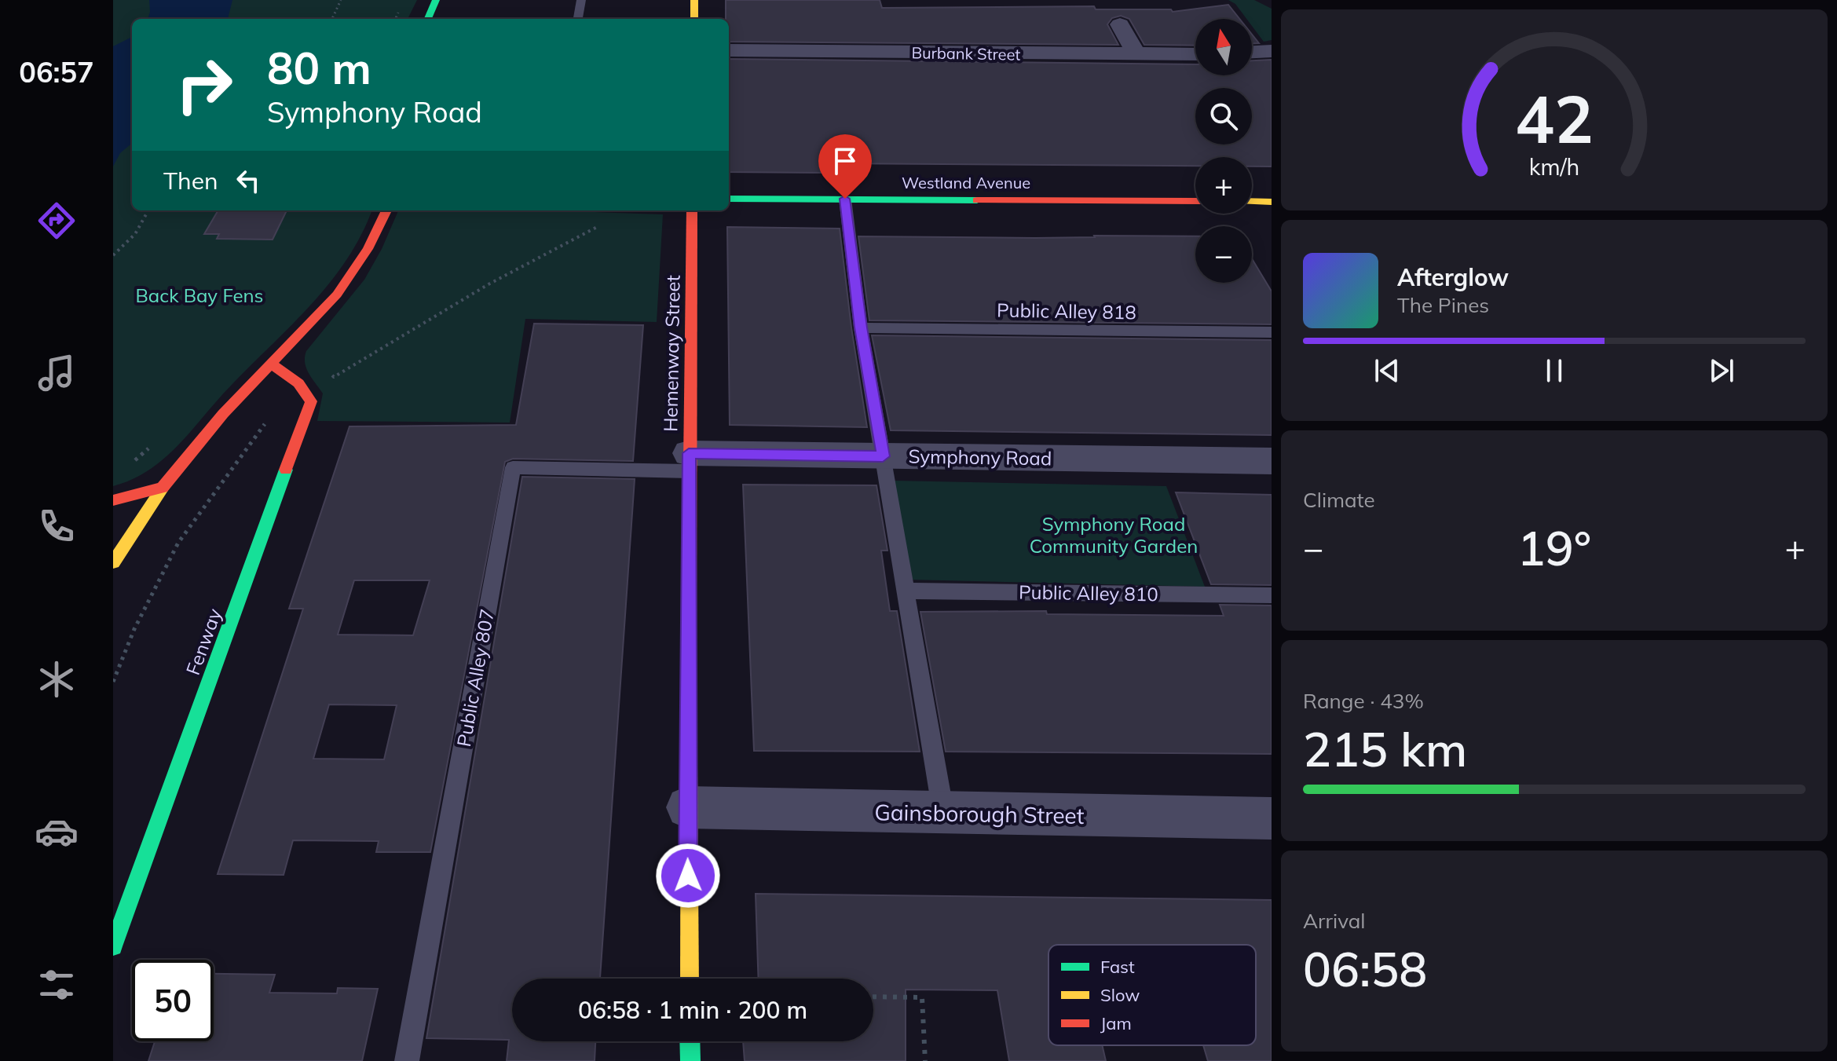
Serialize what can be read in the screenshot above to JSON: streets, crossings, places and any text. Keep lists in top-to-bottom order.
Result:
{
  "streets": {
    "main road": ["Westland Avenue", "Hemenway Street", "Fenway"],
    "street": ["Burbank Street", "Symphony Road", "Gainsborough Street"],
    "lane": ["Public Alley 818", "Public Alley 810", "Public Alley 807"]
  },
  "crossings": [
    ["Hemenway Street", "Symphony Road"],
    ["Hemenway Street", "Public Alley 807"],
    ["Hemenway Street", "Gainsborough Street"],
    ["Symphony Road", "Public Alley 807"]
  ],
  "parks": ["Back Bay Fens", "Symphony Road Community Garden"],
  "legend": ["Fast", "Slow", "Jam"],
  "north": "top",
  "page": {
    "tabs": "06:57",
    "map_buttons": ["+", "−"],
    "turn": ["80 m", "Symphony Road"],
    "then": "Then",
    "song": ["Afterglow", "The Pines"],
    "tile": [
      "Climate",
      ["Range · 43%", "215 km"],
      ["Arrival", "06:58"]
    ],
    "heat": ["−", "19°", "+"],
    "limit": "50",
    "trip": "06:58 · 1 min · 200 m",
    "gauge": ["42", "km/h"]
  }
}
